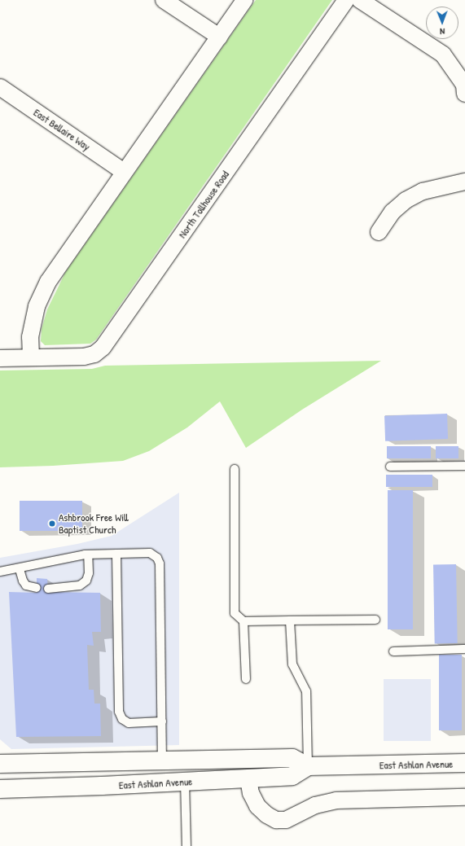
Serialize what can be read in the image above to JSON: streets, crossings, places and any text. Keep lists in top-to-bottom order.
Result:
{
  "streets": {
    "main road": ["East Ashlan Avenue"],
    "street": ["East Bellaire Way", "North Tollhouse Road"]
  },
  "places": ["Ashbrook Free Will Baptist Church"],
  "north": "bottom"
}
